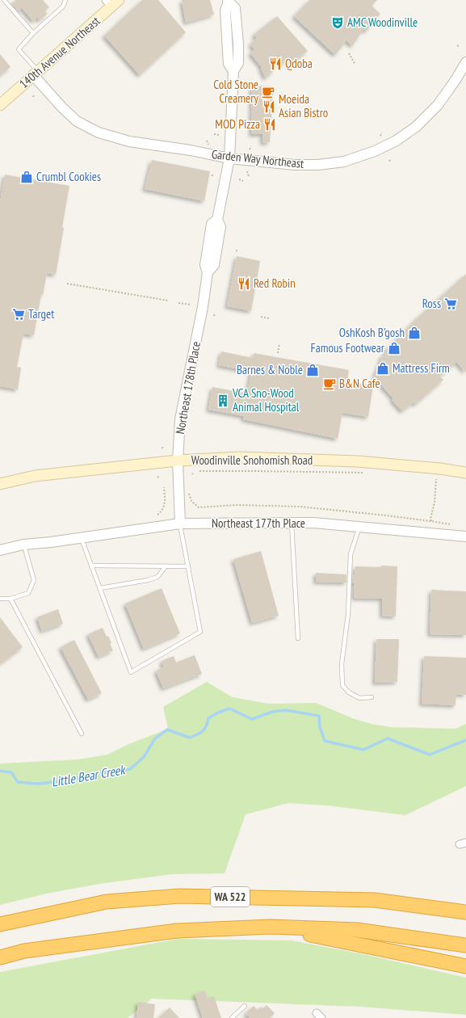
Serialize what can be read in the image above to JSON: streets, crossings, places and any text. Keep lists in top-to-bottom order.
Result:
{
  "streets": {
    "highway": ["WA 522"],
    "main road": ["140th Avenue Northeast", "Woodinville Snohomish Road"],
    "street": ["Garden Way Northeast", "Northeast 178th Place", "Northeast 177th Place"]
  },
  "crossings": [
    ["140th Avenue Northeast", "Garden Way Northeast"],
    ["Garden Way Northeast", "Northeast 178th Place"],
    ["Northeast 178th Place", "Woodinville Snohomish Road"],
    ["Northeast 178th Place", "Northeast 177th Place"]
  ],
  "water": ["Little Bear Creek"],
  "places": {
    "theatre": ["AMC Woodinville"],
    "restaurant": [
      "Qdoba",
      "Moeida Asian Bistro",
      "MOD Pizza",
      "Red Robin"
    ],
    "cafe": ["Cold Stone Creamery", "B&N Cafe"],
    "shop": [
      "Crumbl Cookies",
      "OshKosh B'gosh",
      "Famous Footwear",
      "Mattress Firm",
      "Barnes & Noble"
    ],
    "supermarket": ["Ross", "Target"],
    "building": ["VCA Sno-Wood Animal Hospital"]
  }
}
